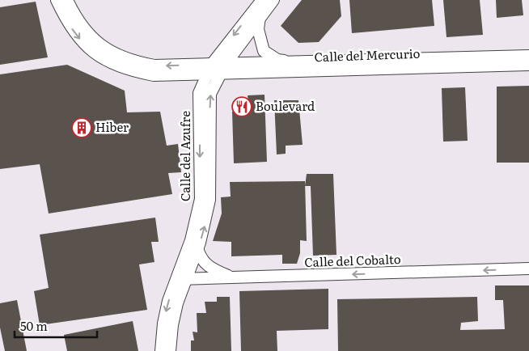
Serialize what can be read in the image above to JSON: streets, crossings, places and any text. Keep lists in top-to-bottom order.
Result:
{
  "streets": {
    "street": ["Calle del Mercurio", "Calle del Azufre", "Calle del Cobalto"]
  },
  "crossings": [
    ["Calle del Mercurio", "Calle del Azufre"],
    ["Calle del Azufre", "Calle del Cobalto"]
  ],
  "one_way": ["Calle del Cobalto"],
  "places": {
    "restaurant": ["Boulevard"],
    "building": ["Hiber"]
  },
  "scale_bar": "50 m"
}
